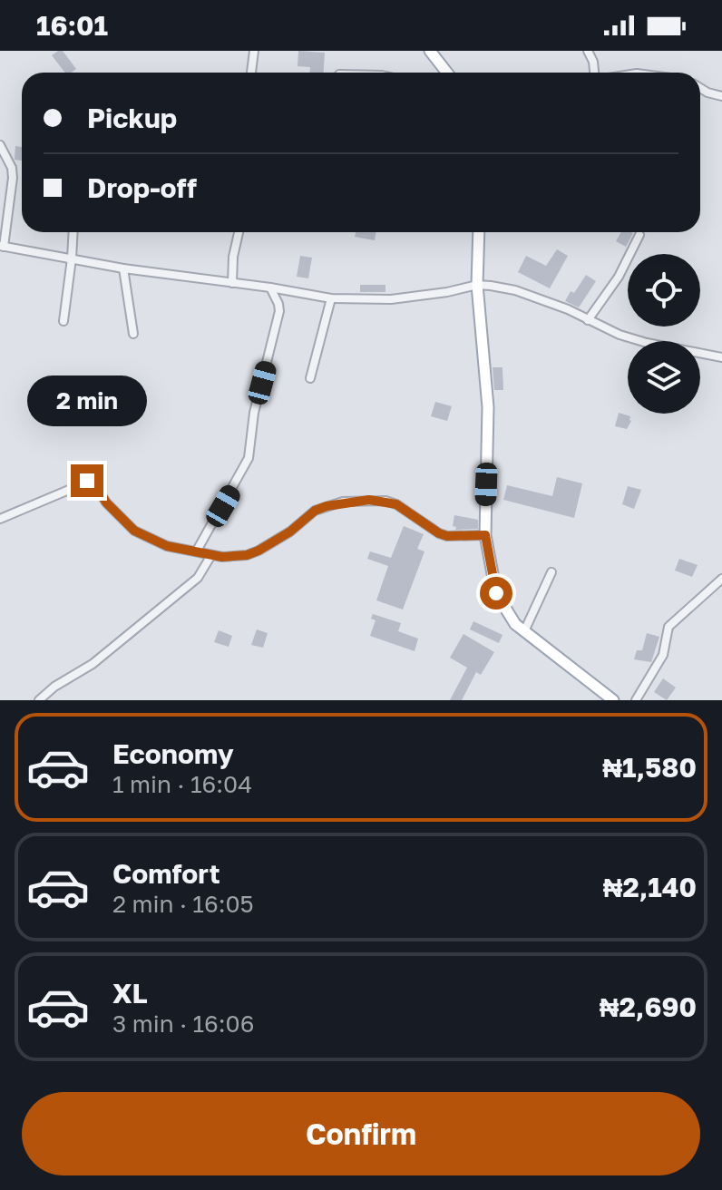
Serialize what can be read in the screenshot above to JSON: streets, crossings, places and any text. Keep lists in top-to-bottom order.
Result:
{
  "page": {
    "status": "16:01",
    "banner": ["Pickup", "Drop-off"],
    "bubble": "2 min",
    "list": [
      {
        "name": "Economy",
        "note": "1 min · 16:04",
        "value": "₦1,580"
      },
      {
        "name": "Comfort",
        "note": "2 min · 16:05",
        "value": "₦2,140"
      },
      {
        "name": "XL",
        "note": "3 min · 16:06",
        "value": "₦2,690"
      }
    ],
    "buttons": "Confirm"
  }
}
